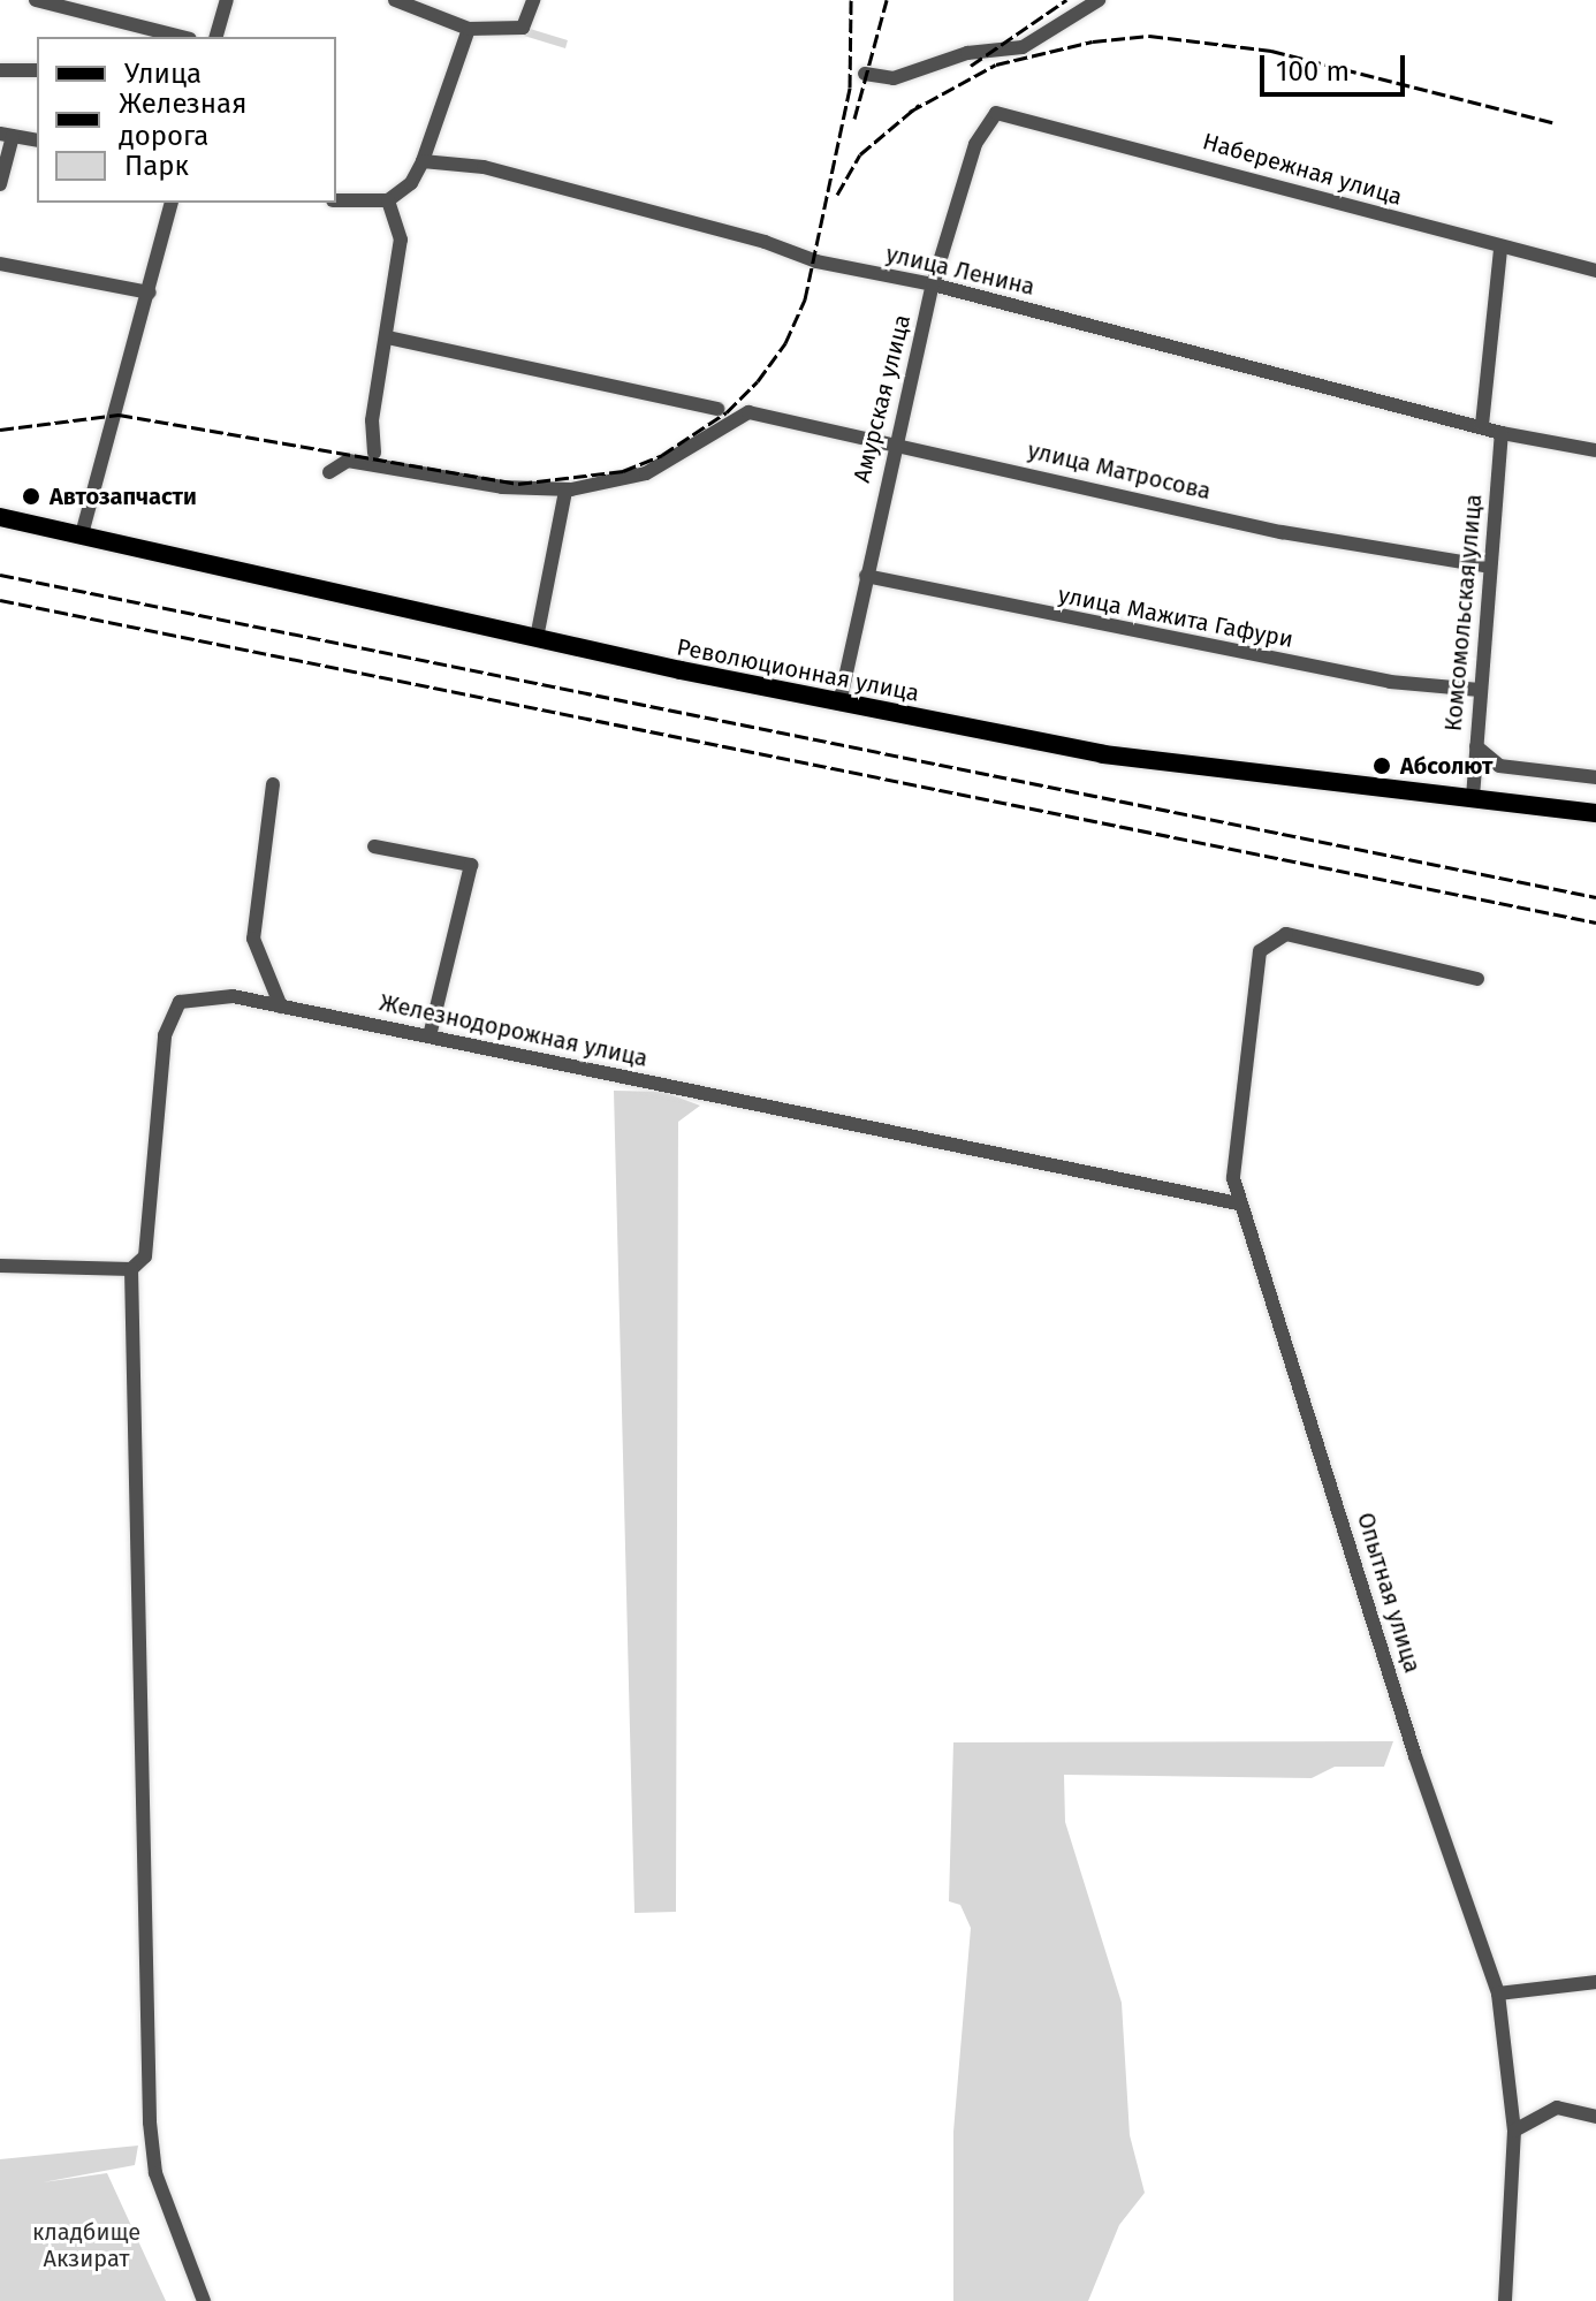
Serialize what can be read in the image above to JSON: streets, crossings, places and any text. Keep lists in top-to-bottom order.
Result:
{
  "streets": {
    "main road": ["Революционная улица"],
    "street": [
      "Набережная улица",
      "улица Ленина",
      "Амурская улица",
      "улица Матросова",
      "Комсомольская улица",
      "улица Мажита Гафури",
      "Железнодорожная улица",
      "Опытная улица"
    ]
  },
  "crossings": [
    ["Набережная улица", "Амурская улица"],
    ["улица Ленина", "Амурская улица"],
    ["улица Ленина", "Комсомольская улица"],
    ["Амурская улица", "улица Матросова"],
    ["Амурская улица", "улица Мажита Гафури"],
    ["Амурская улица", "Революционная улица"],
    ["улица Матросова", "Комсомольская улица"],
    ["Комсомольская улица", "улица Мажита Гафури"],
    ["Комсомольская улица", "Революционная улица"],
    ["Железнодорожная улица", "Опытная улица"]
  ],
  "parks": ["кладбище Акзират"],
  "places": ["Автозапчасти", "Абсолют"],
  "legend": ["Улица", "Железная дорога", "Парк"],
  "scale_bar": "100 m"
}
